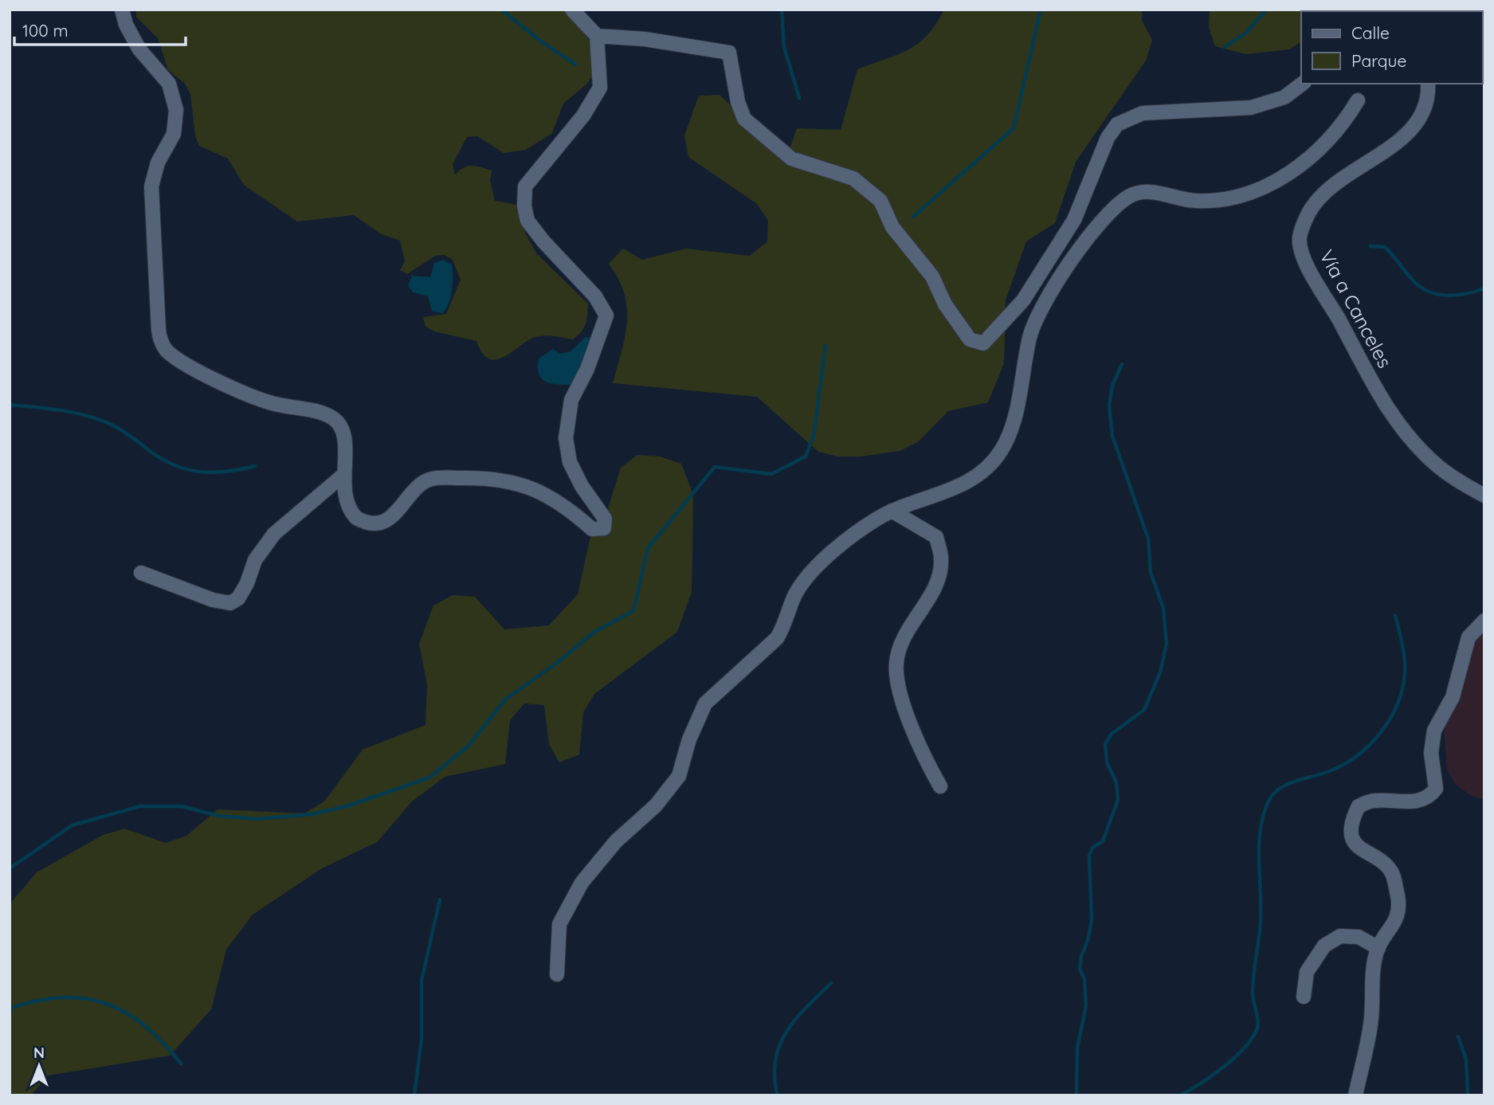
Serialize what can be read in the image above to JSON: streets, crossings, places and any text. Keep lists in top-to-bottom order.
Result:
{
  "streets": {
    "street": ["Vía a Canceles"]
  },
  "legend": ["Calle", "Parque"],
  "scale_bar": "100 m",
  "north": "top"
}
